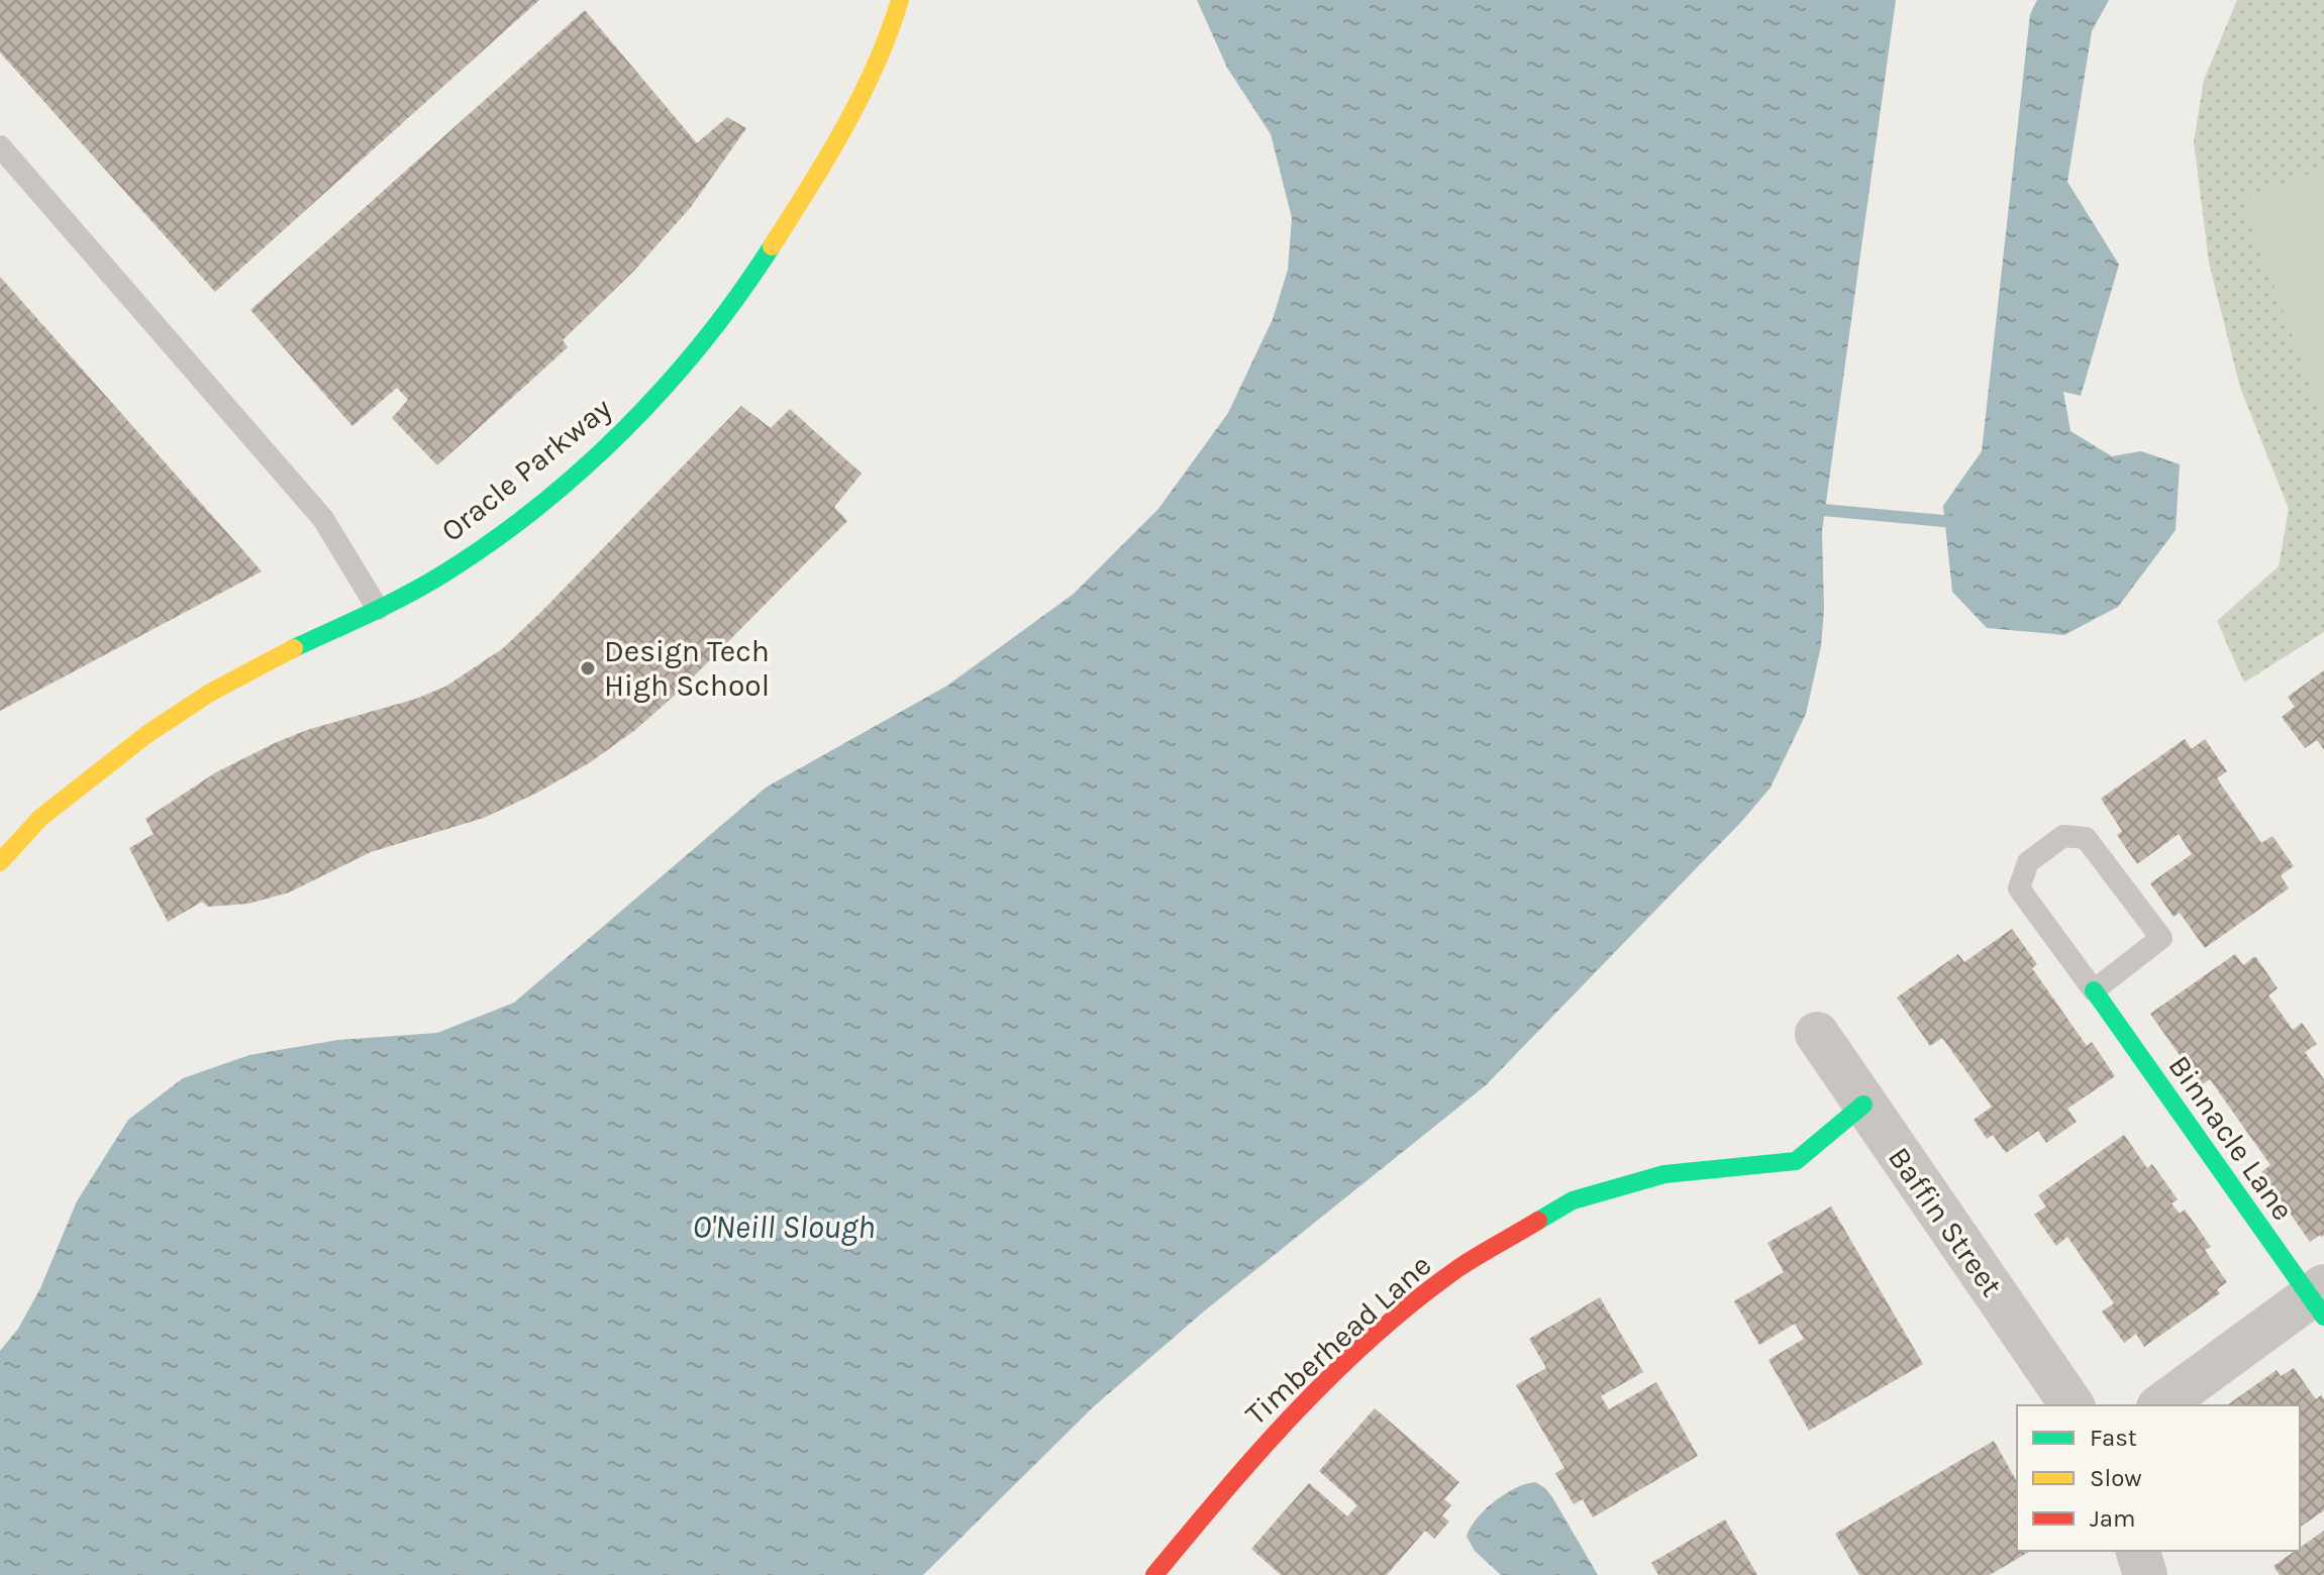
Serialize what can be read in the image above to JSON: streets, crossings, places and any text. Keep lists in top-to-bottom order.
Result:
{
  "streets": {
    "street": [
      "Oracle Parkway",
      "Binnacle Lane",
      "Baffin Street",
      "Timberhead Lane"
    ]
  },
  "crossings": [
    ["Baffin Street", "Timberhead Lane"]
  ],
  "water": ["O'Neill Slough"],
  "places": ["Design Tech High School"],
  "legend": ["Fast", "Slow", "Jam"]
}
